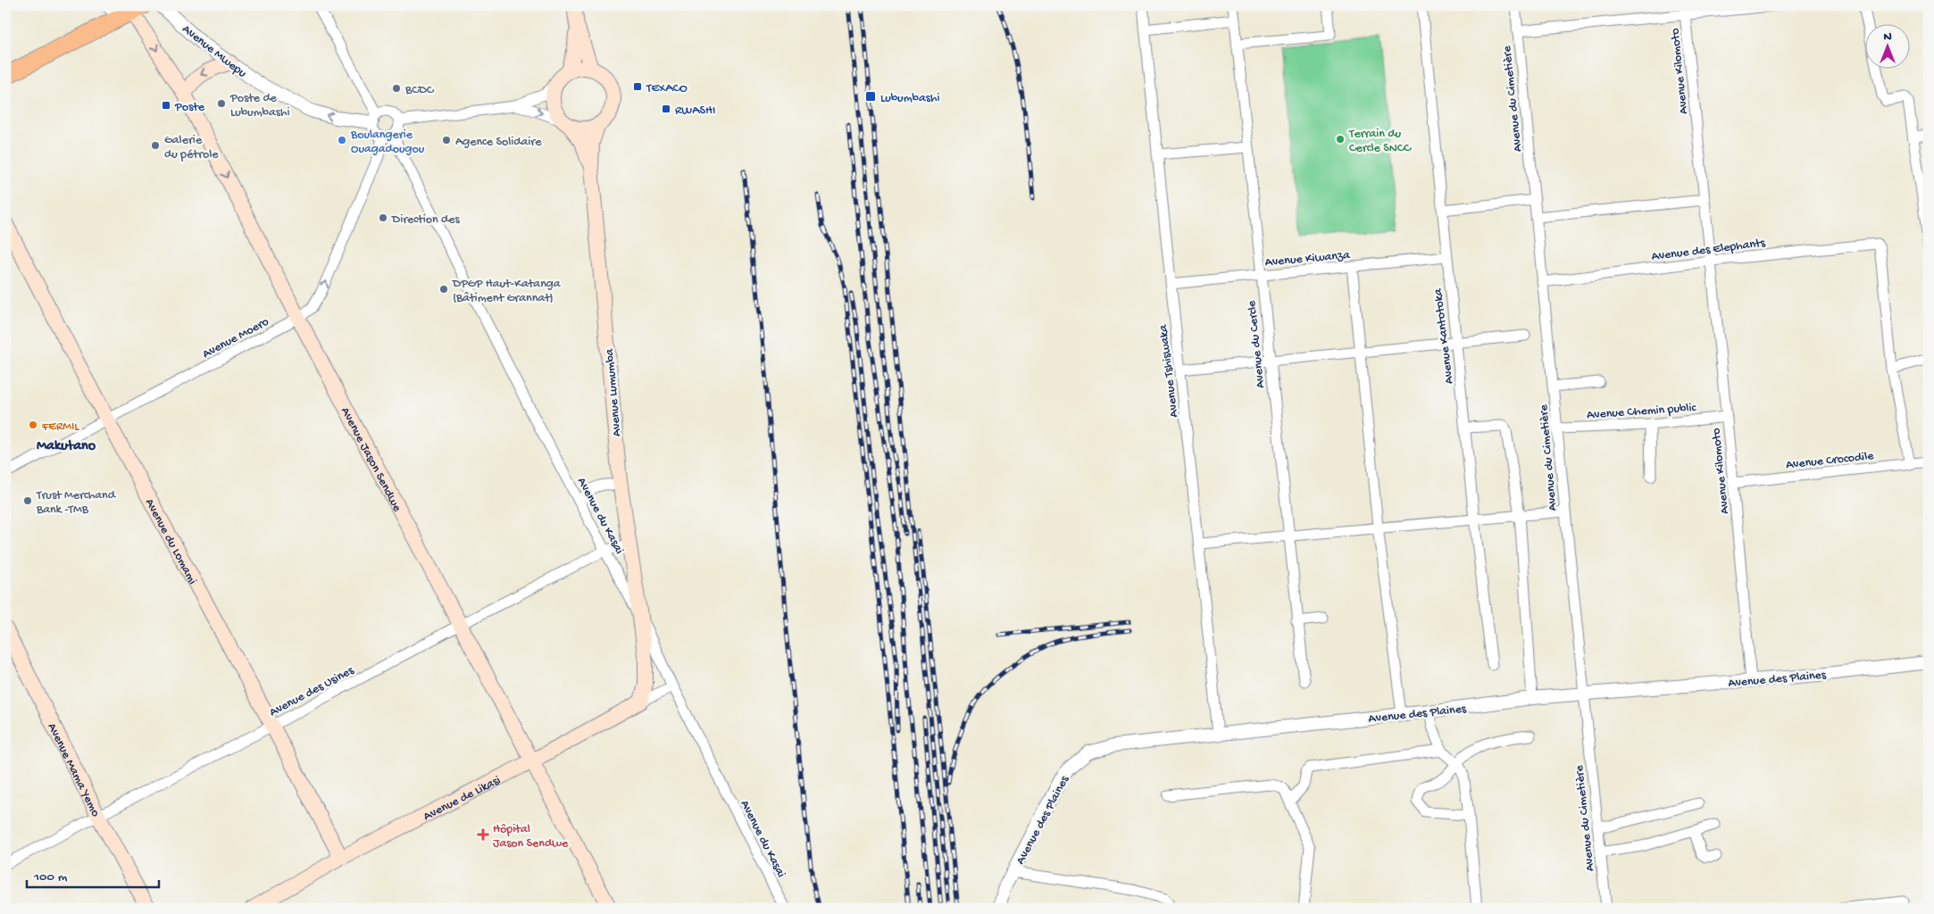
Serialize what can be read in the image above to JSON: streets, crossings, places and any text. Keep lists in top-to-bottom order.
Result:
{
  "streets": {
    "main road": [
      "Avenue Lumumba",
      "Avenue Jason Sendwe",
      "Avenue du Lomami",
      "Avenue Mama Yemo",
      "Avenue de Likasi"
    ],
    "street": [
      "Avenue Mwepu",
      "Avenue Kilomoto",
      "Avenue du Cimetière",
      "Avenue des Elephants",
      "Avenue Kiwanza",
      "Avenue Moero",
      "Avenue Kantotoka",
      "Avenue du Cercle",
      "Avenue Tshiswaka",
      "Avenue Chemin public",
      "Avenue Crocodile",
      "Avenue du Kasai",
      "Avenue des Plaines",
      "Avenue des Usines"
    ]
  },
  "crossings": [
    ["Avenue Mwepu", "Avenue Moero"],
    ["Avenue Mwepu", "Avenue du Kasai"],
    ["Avenue Kilomoto", "Avenue des Elephants"],
    ["Avenue Kilomoto", "Avenue Chemin public"],
    ["Avenue Kilomoto", "Avenue Crocodile"],
    ["Avenue Kilomoto", "Avenue des Plaines"],
    ["Avenue du Cimetière", "Avenue des Elephants"],
    ["Avenue du Cimetière", "Avenue Chemin public"],
    ["Avenue du Cimetière", "Avenue des Plaines"],
    ["Avenue Kiwanza", "Avenue Kantotoka"],
    ["Avenue Kiwanza", "Avenue du Cercle"],
    ["Avenue Kiwanza", "Avenue Tshiswaka"],
    ["Avenue Moero", "Avenue Jason Sendwe"],
    ["Avenue Moero", "Avenue du Kasai"],
    ["Avenue Moero", "Avenue du Lomami"],
    ["Avenue Tshiswaka", "Avenue des Plaines"],
    ["Avenue Lumumba", "Avenue du Kasai"],
    ["Avenue Lumumba", "Avenue des Usines"],
    ["Avenue Lumumba", "Avenue de Likasi"],
    ["Avenue Jason Sendwe", "Avenue des Usines"],
    ["Avenue Jason Sendwe", "Avenue de Likasi"],
    ["Avenue du Kasai", "Avenue des Usines"],
    ["Avenue du Kasai", "Avenue de Likasi"],
    ["Avenue du Lomami", "Avenue des Usines"],
    ["Avenue du Lomami", "Avenue de Likasi"],
    ["Avenue des Usines", "Avenue Mama Yemo"]
  ],
  "one_way": ["Avenue Mwepu", "Avenue Moero"],
  "districts": ["Makutano"],
  "places": {
    "transit": [
      "TEXACO",
      "Lubumbashi",
      "Poste",
      "RWASHI"
    ],
    "other": [
      "BCDC",
      "Poste de Lubumbashi",
      "Terrain du Cercle SNCC",
      "Boulangerie Ouagadougou",
      "Agence Solidaire",
      "Galerie du pétrole",
      "Direction des",
      "DPGP Haut-Katanga (Bâtiment Grannat)",
      "FERMIL",
      "Trust Merchand Bank -TMB"
    ],
    "health": ["Hôpital Jason Sendwe"]
  },
  "scale_bar": "100 m",
  "north": "top"
}
